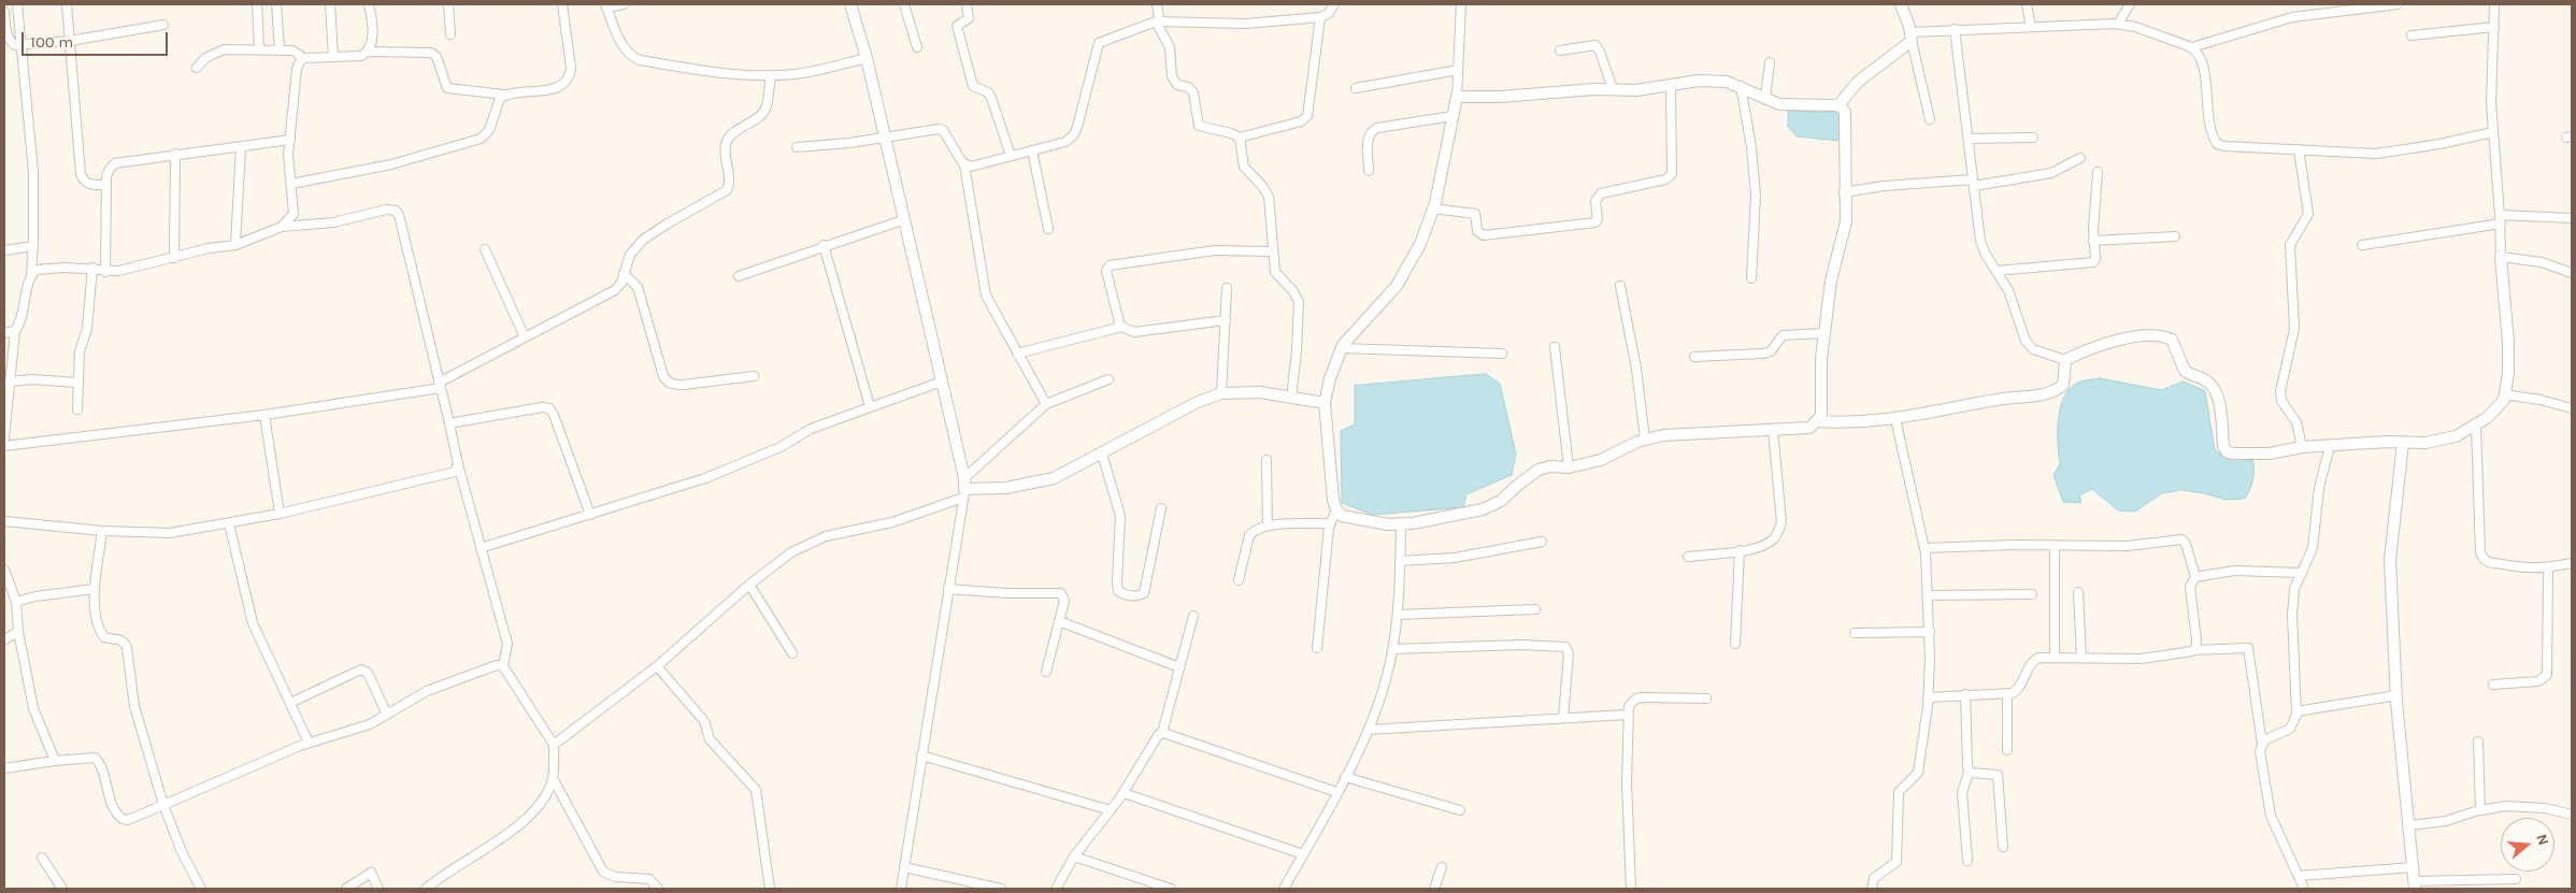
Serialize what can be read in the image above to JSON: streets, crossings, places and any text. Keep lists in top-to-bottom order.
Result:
{
  "scale_bar": "100 m",
  "north": "right"
}
